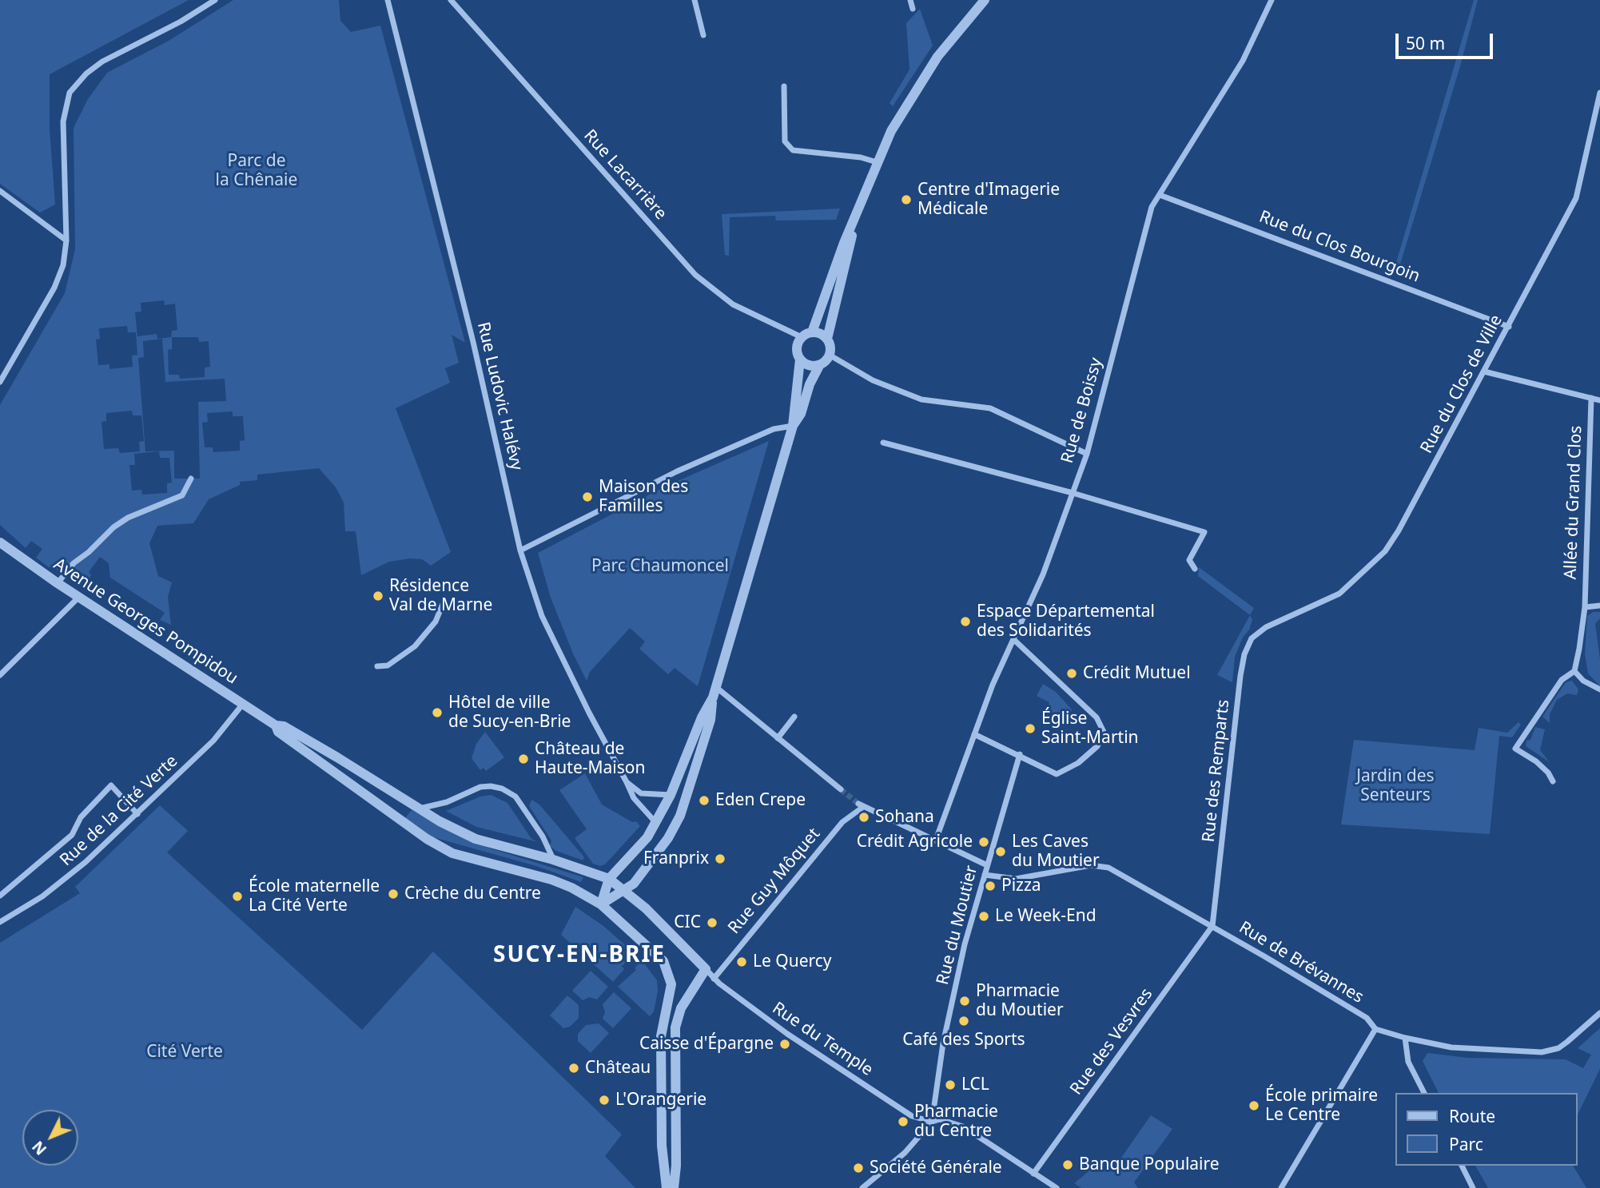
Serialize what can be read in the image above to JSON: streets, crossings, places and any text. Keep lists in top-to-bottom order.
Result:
{
  "streets": {
    "street": [
      "Rue Lacarrière",
      "Rue du Clos Bourgoin",
      "Rue du Clos de Ville",
      "Rue Ludovic Halévy",
      "Rue de Boissy",
      "Allée du Grand Clos",
      "Avenue Georges Pompidou",
      "Rue des Remparts",
      "Rue de la Cité Verte",
      "Rue Guy Môquet",
      "Rue du Moutier",
      "Rue de Brévannes",
      "Rue du Temple",
      "Rue des Vesvres"
    ]
  },
  "crossings": [
    ["Rue du Clos Bourgoin", "Rue du Clos de Ville"],
    ["Rue du Clos Bourgoin", "Rue de Boissy"],
    ["Rue du Clos de Ville", "Rue des Remparts"],
    ["Rue de Boissy", "Rue Guy Môquet"],
    ["Avenue Georges Pompidou", "Rue de la Cité Verte"],
    ["Avenue Georges Pompidou", "Rue du Temple"],
    ["Rue des Remparts", "Rue de Brévannes"],
    ["Rue des Remparts", "Rue des Vesvres"],
    ["Rue Guy Môquet", "Rue du Temple"],
    ["Rue du Moutier", "Rue de Brévannes"],
    ["Rue du Moutier", "Rue du Temple"],
    ["Rue de Brévannes", "Rue des Vesvres"],
    ["Rue du Temple", "Rue des Vesvres"]
  ],
  "districts": ["SUCY-EN-BRIE"],
  "parks": [
    "Parc de la Chênaie",
    "Parc Chaumoncel",
    "Jardin des Senteurs",
    "Cité Verte"
  ],
  "places": [
    "Centre d'Imagerie Médicale",
    "Maison des Familles",
    "Résidence Val de Marne",
    "Espace Départemental des Solidarités",
    "Crédit Mutuel",
    "Hôtel de ville de Sucy-en-Brie",
    "Église Saint-Martin",
    "Château de Haute-Maison",
    "Eden Crepe",
    "Sohana",
    "Crédit Agricole",
    "Les Caves du Moutier",
    "Franprix",
    "Pizza",
    "Crèche du Centre",
    "École maternelle La Cité Verte",
    "Le Week-End",
    "CIC",
    "Le Quercy",
    "Pharmacie du Moutier",
    "Café des Sports",
    "Caisse d'Épargne",
    "Château",
    "LCL",
    "L'Orangerie",
    "École primaire Le Centre",
    "Pharmacie du Centre",
    "Banque Populaire",
    "Société Générale"
  ],
  "legend": ["Route", "Parc"],
  "scale_bar": "50 m",
  "north": "bottom left"
}
